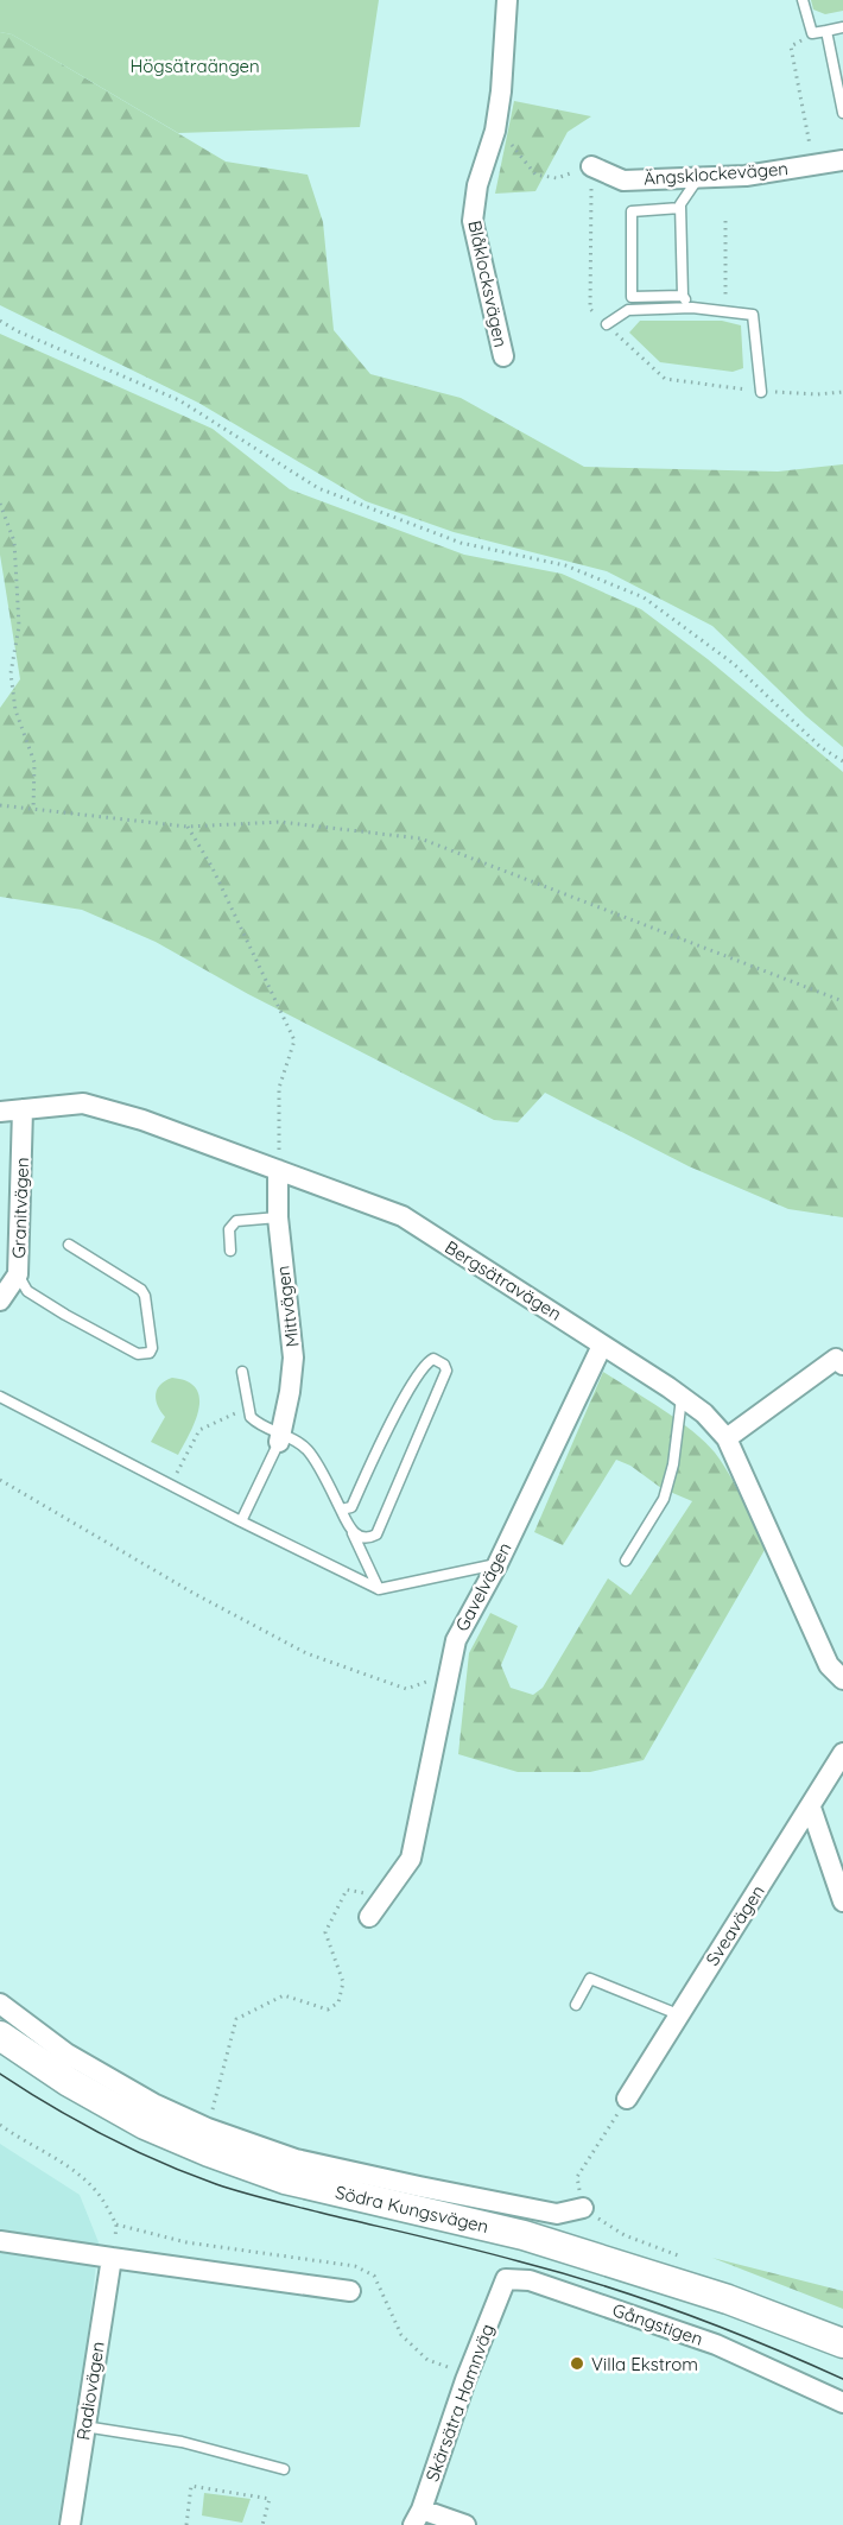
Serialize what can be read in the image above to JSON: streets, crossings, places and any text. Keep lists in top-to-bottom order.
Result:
{
  "streets": {
    "main road": ["Södra Kungsvägen"],
    "street": [
      "Ängsklockevägen",
      "Blåklocksvägen",
      "Granitvägen",
      "Bergsätravägen",
      "Mittvägen",
      "Gavelvägen",
      "Sveavägen",
      "Gångstigen",
      "Radiovägen",
      "Skärsätra Hamnväg"
    ]
  },
  "crossings": [
    ["Granitvägen", "Bergsätravägen"],
    ["Bergsätravägen", "Mittvägen"],
    ["Bergsätravägen", "Gavelvägen"],
    ["Gångstigen", "Skärsätra Hamnväg"]
  ],
  "parks": ["Högsätraängen"],
  "places": ["Villa Ekstrom"]
}
